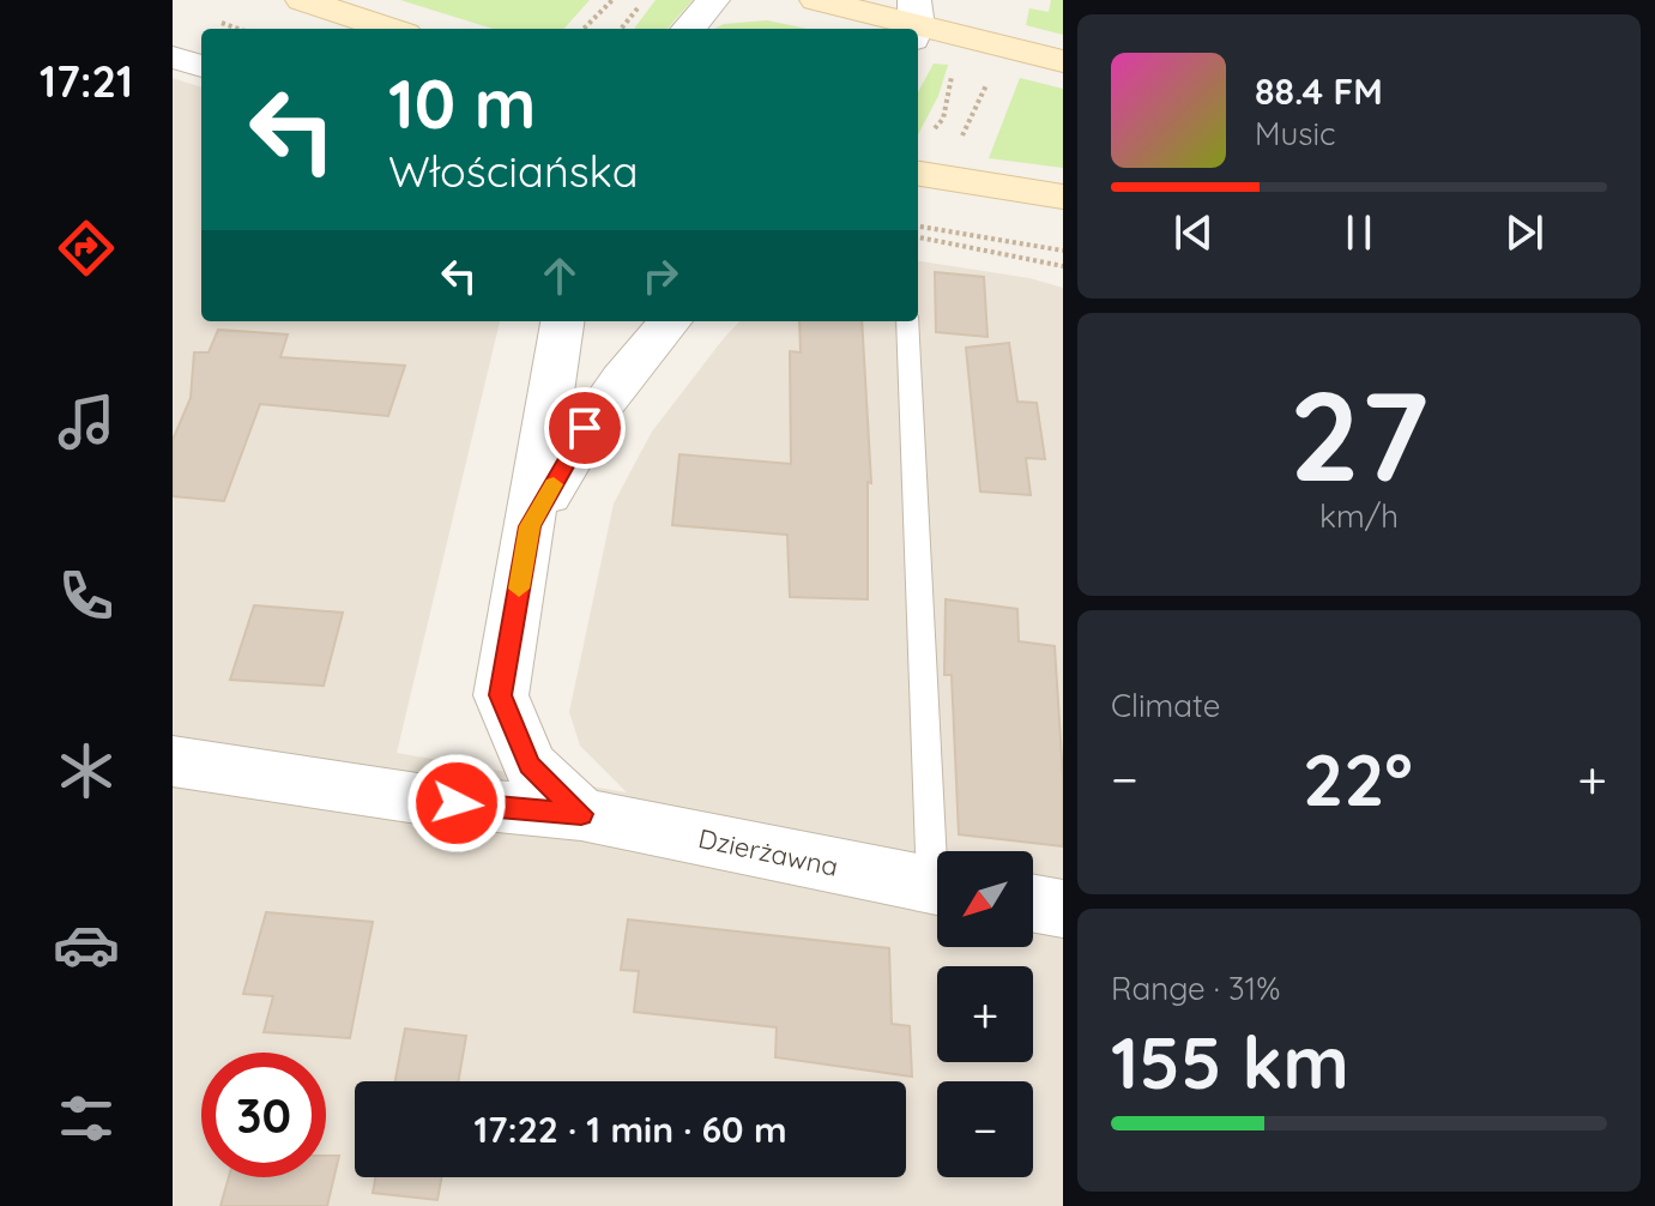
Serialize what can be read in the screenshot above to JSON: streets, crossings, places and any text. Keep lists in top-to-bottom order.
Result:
{
  "streets": {
    "street": ["Dzierżawna"]
  },
  "north": "bottom left",
  "page": {
    "tabs": "17:21",
    "turn": ["10 m", "Włościańska"],
    "song": ["88.4 FM", "Music"],
    "tile": [
      ["27", "km/h"],
      "Climate",
      ["Range · 31%", "155 km"]
    ],
    "heat": ["−", "22°", "+"],
    "map_buttons": ["+", "−"],
    "limit": "30",
    "trip": "17:22 · 1 min · 60 m"
  }
}
